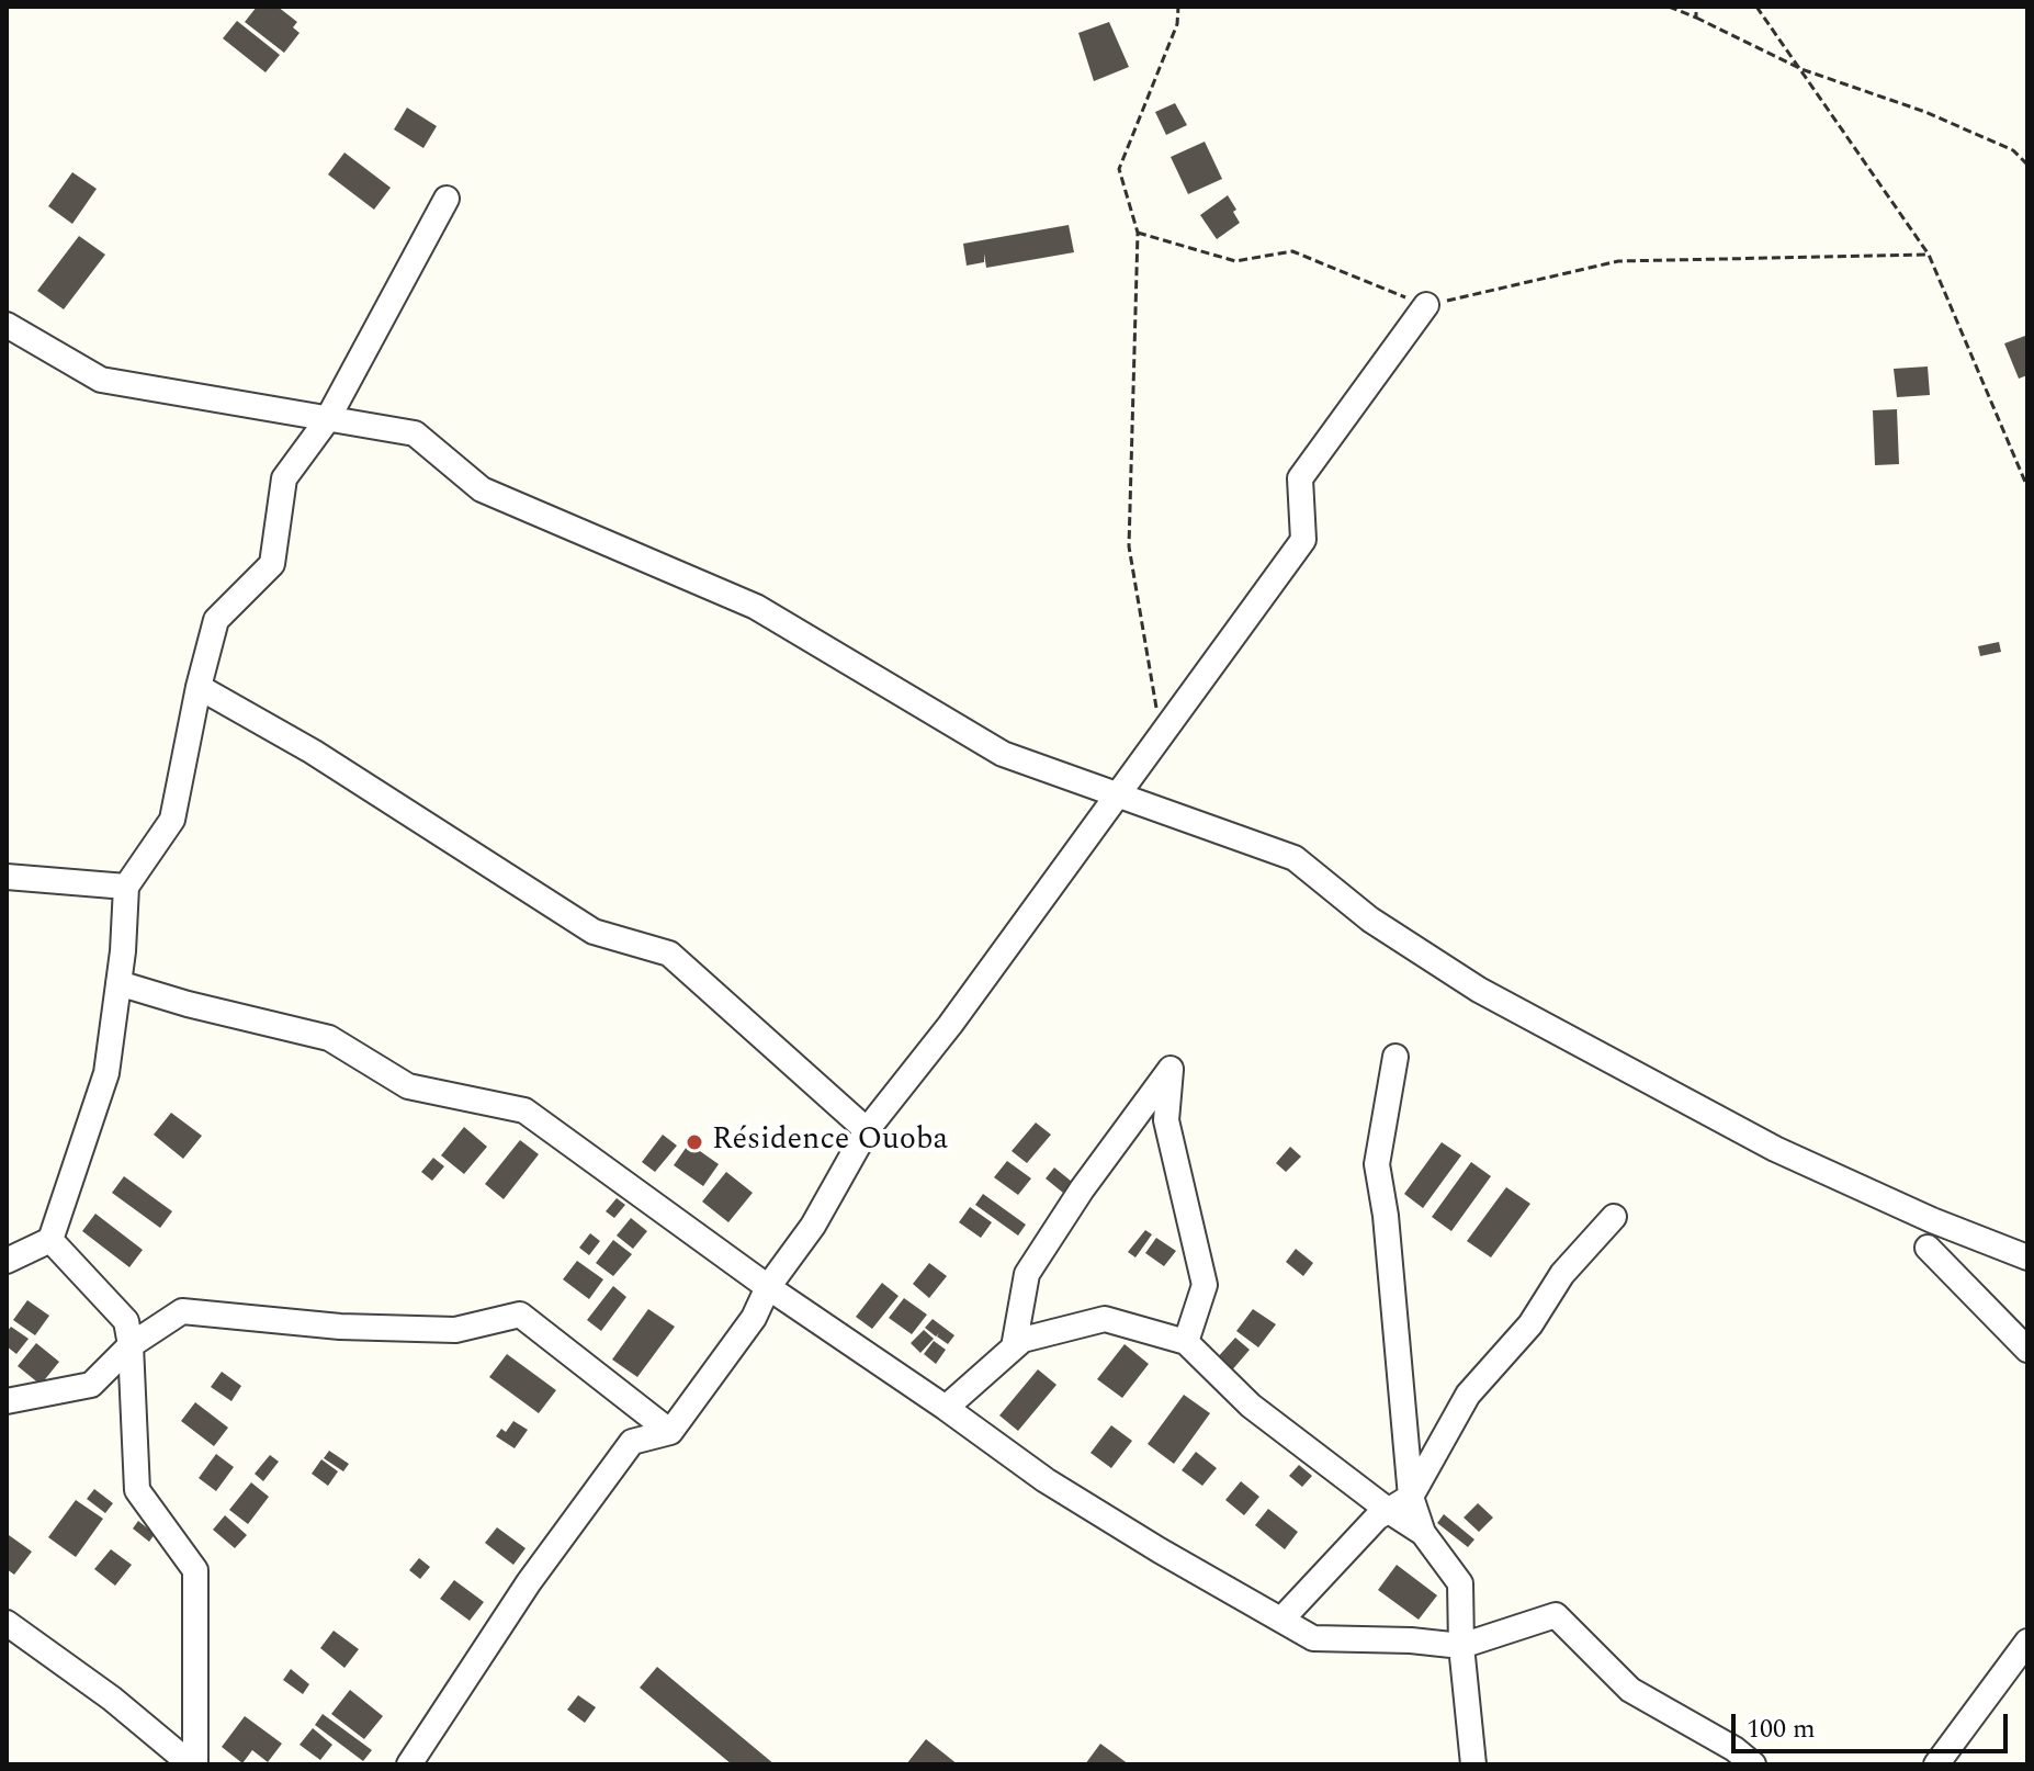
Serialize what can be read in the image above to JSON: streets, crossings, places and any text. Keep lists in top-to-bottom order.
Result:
{
  "places": ["Résidence Ouoba"],
  "scale_bar": "100 m"
}
